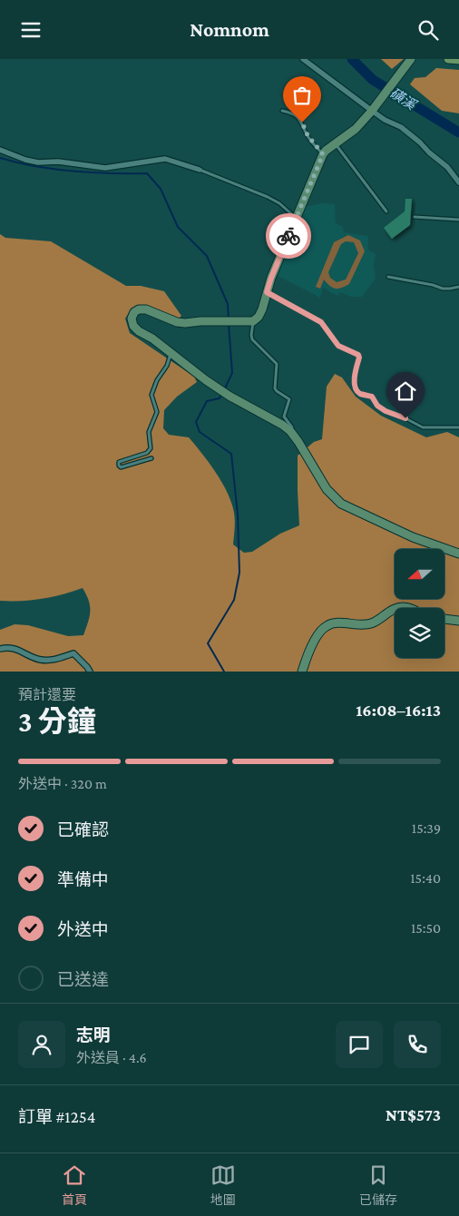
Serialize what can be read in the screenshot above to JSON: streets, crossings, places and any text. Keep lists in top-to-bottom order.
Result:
{
  "water": ["磺溪"],
  "north": "left",
  "page": {
    "header": "Nomnom",
    "heading": ["3 分鐘", "預計還要", "16:08–16:13"],
    "panel": [
      "志明",
      "外送員 · 4.6",
      "訂單 #1254",
      "NT$573"
    ],
    "bar": "外送中 · 320 m",
    "list": [
      ["已確認", "15:39"],
      ["準備中", "15:40"],
      ["外送中", "15:50"],
      "已送達"
    ],
    "tabs": ["首頁", "地圖", "已儲存"]
  }
}
